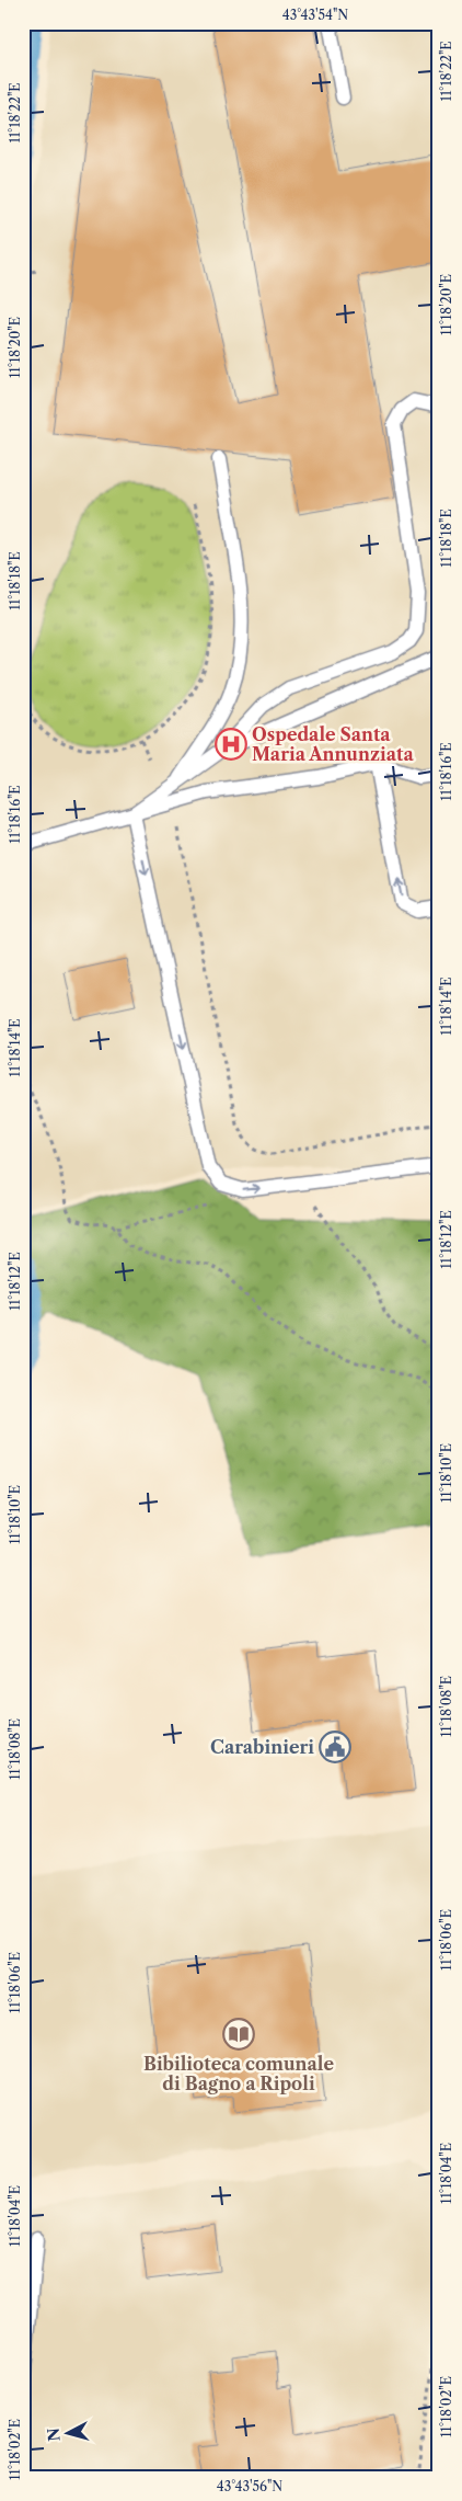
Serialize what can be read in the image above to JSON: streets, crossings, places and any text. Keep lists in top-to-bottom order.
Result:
{
  "places": {
    "hospital": ["Ospedale Santa Maria Annunziata"],
    "public building": ["Carabinieri"],
    "library": ["Bibilioteca comunale di Bagno a Ripoli"]
  },
  "north": "left",
  "coordinates": [
    "43°43'54\"N",
    "11°18'22\"E",
    "11°18'20\"E",
    "11°18'18\"E",
    "11°18'16\"E",
    "11°18'14\"E",
    "11°18'12\"E",
    "11°18'10\"E",
    "11°18'08\"E",
    "11°18'06\"E",
    "11°18'04\"E",
    "11°18'02\"E",
    "43°43'56\"N"
  ]
}
